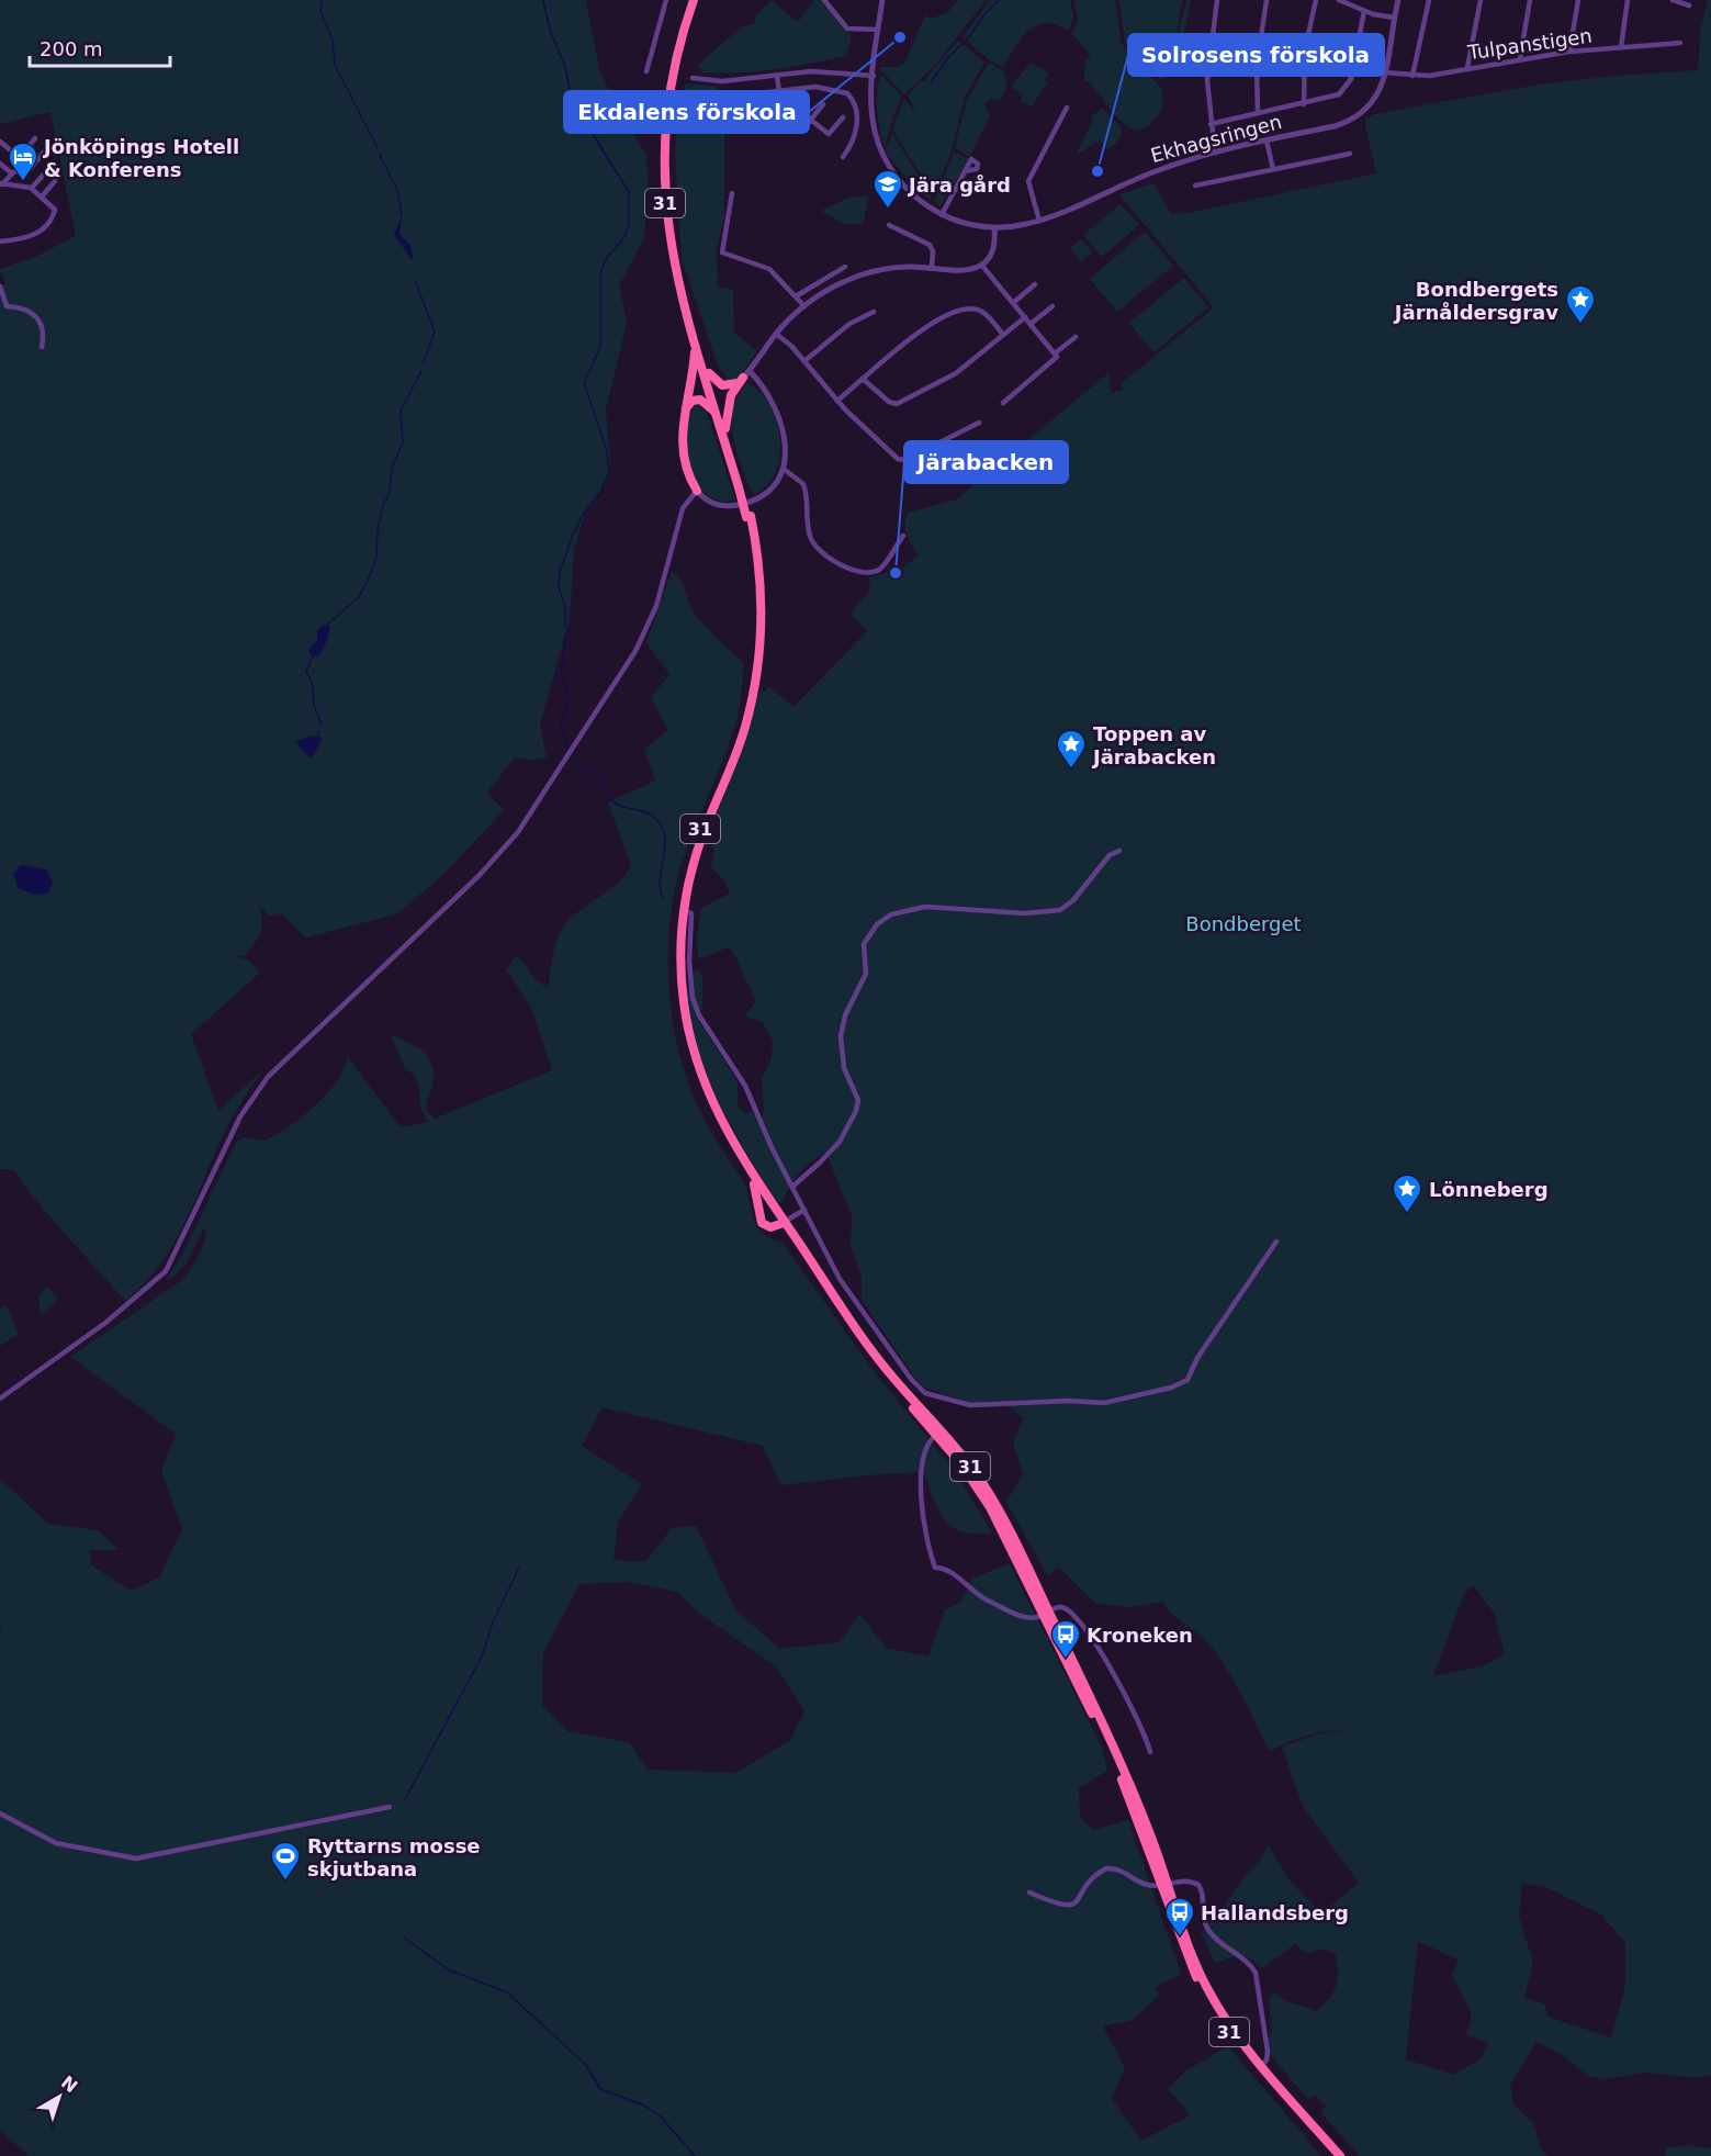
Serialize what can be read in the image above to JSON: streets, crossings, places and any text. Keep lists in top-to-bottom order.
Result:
{
  "streets": {
    "highway": ["31"],
    "street": ["Tulpanstigen", "Ekhagsringen"]
  },
  "crossings": [
    ["Tulpanstigen", "Ekhagsringen"]
  ],
  "parks": ["Bondberget"],
  "places": {
    "other": ["Ekdalens förskola", "Solrosens förskola", "Järabacken"],
    "hotel": ["Jönköpings Hotell & Konferens"],
    "school or university": ["Jära gård"],
    "place": ["Bondbergets Järnåldersgrav", "Toppen av Järabacken", "Lönneberg"],
    "bus stop": ["Kroneken", "Hallandsberg"],
    "sports": ["Ryttarns mosse skjutbana"]
  },
  "scale_bar": "200 m",
  "north": "top right"
}
